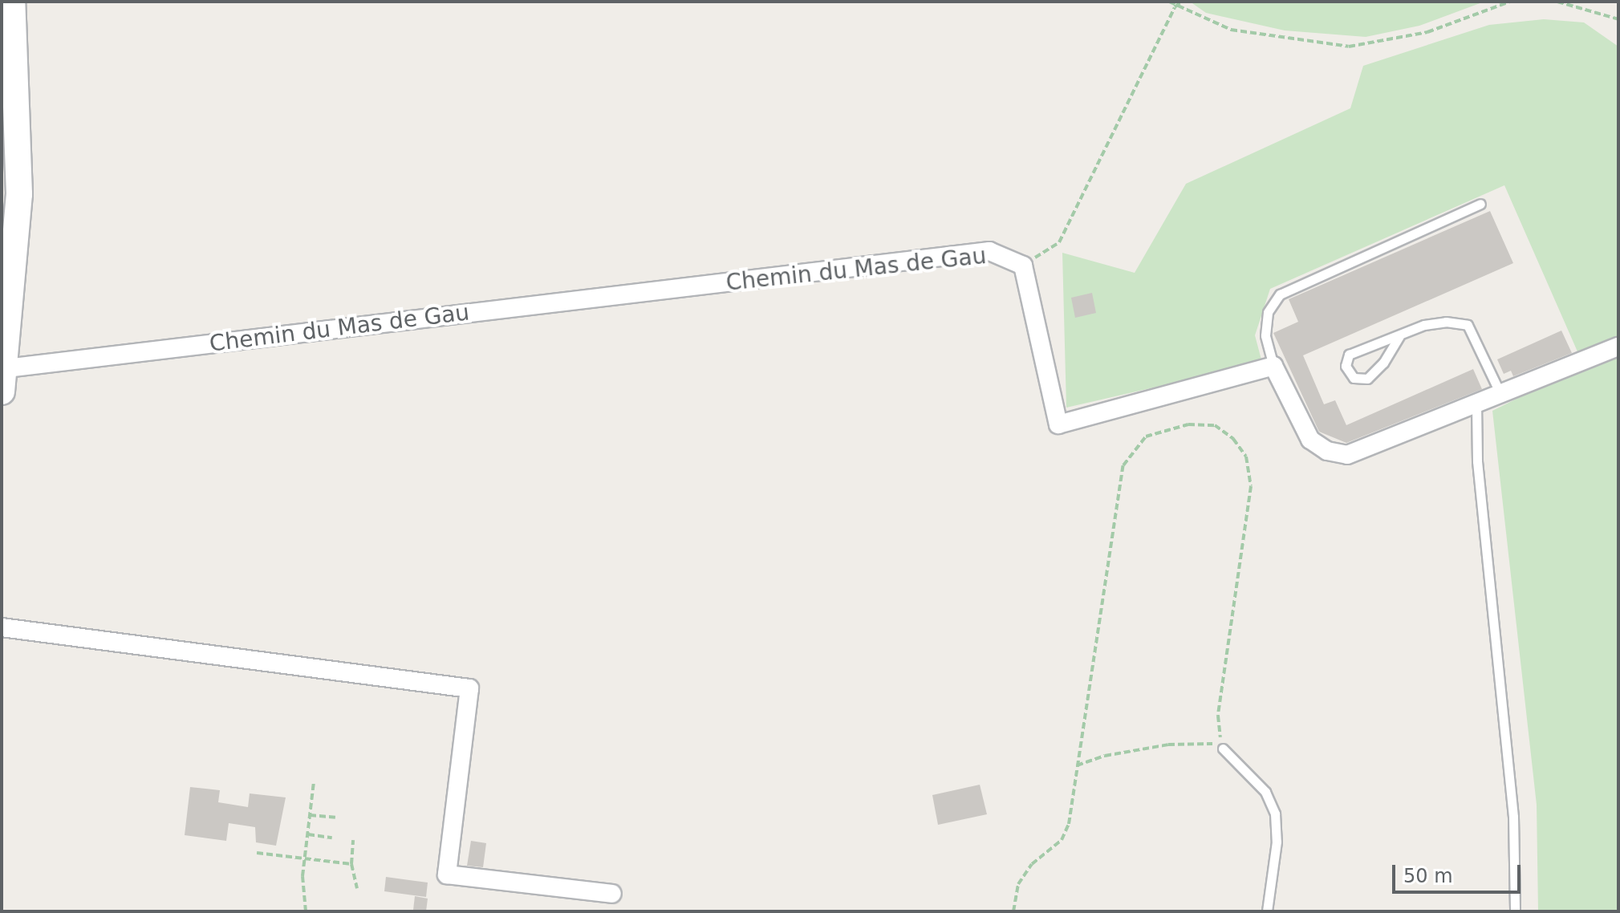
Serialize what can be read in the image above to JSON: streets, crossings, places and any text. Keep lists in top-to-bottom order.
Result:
{
  "streets": {
    "street": ["Chemin du Mas de Gau"]
  },
  "scale_bar": "50 m"
}
